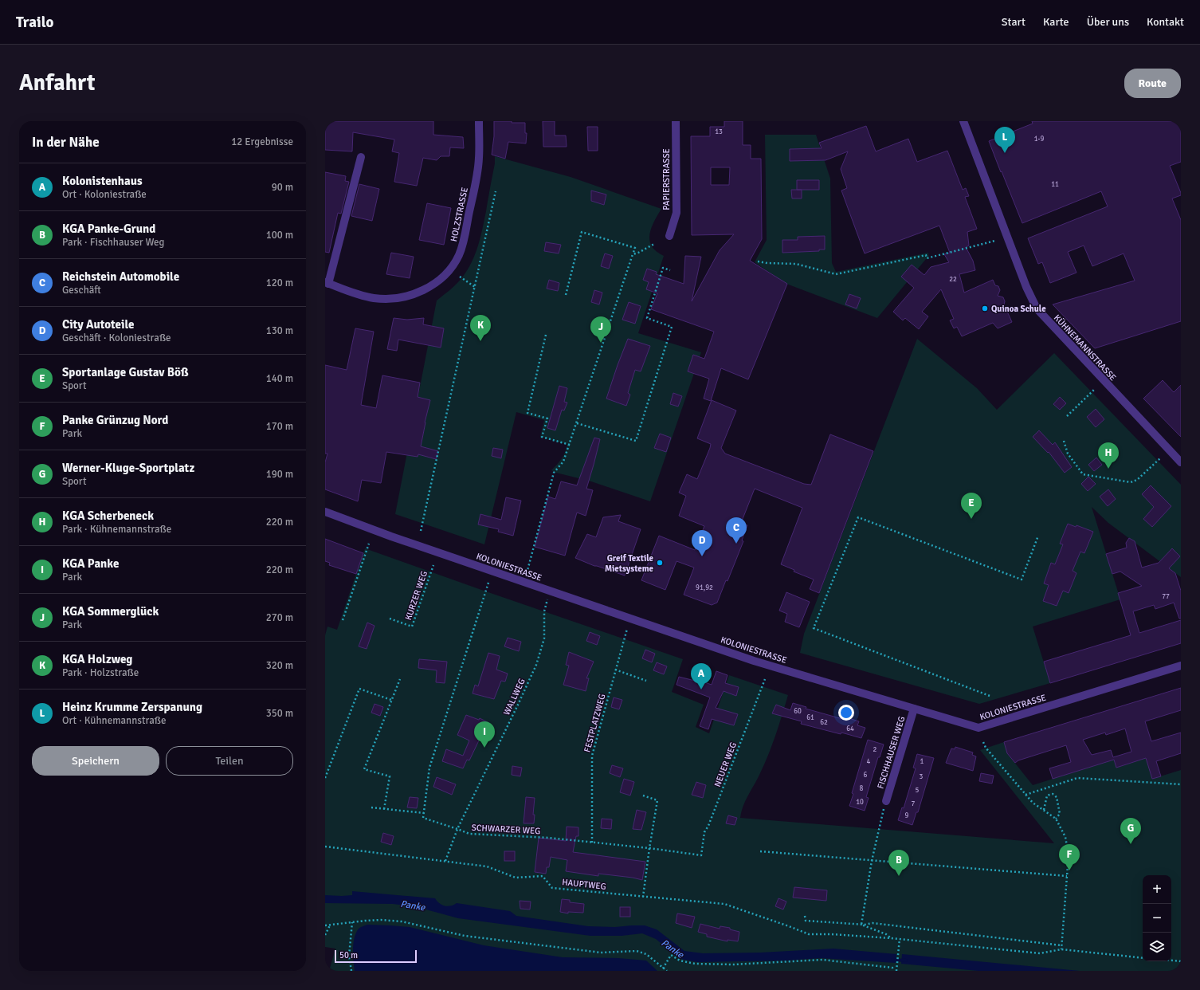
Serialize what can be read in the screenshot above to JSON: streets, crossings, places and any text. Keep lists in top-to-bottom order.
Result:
{
  "streets": {
    "street": [
      "PAPIERSTRASSE",
      "HOLZSTRASSE",
      "KÜHNEMANNSTRASSE",
      "KOLONIESTRASSE",
      "FISCHHAUSER WEG"
    ],
    "path": [
      "KURZER WEG",
      "WALLWEG",
      "FESTPLATZWEG",
      "NEUER WEG",
      "SCHWARZER WEG",
      "HAUPTWEG"
    ]
  },
  "crossings": [
    ["KOLONIESTRASSE", "FISCHHAUSER WEG"],
    ["WALLWEG", "SCHWARZER WEG"],
    ["WALLWEG", "HAUPTWEG"],
    ["FESTPLATZWEG", "SCHWARZER WEG"],
    ["NEUER WEG", "SCHWARZER WEG"]
  ],
  "water": ["Panke"],
  "places": ["Quinoa Schule", "Greif Textile Mietsysteme"],
  "house_numbers": [
    "13",
    "1-9",
    "11",
    "22",
    "91,92",
    "77",
    "60",
    "61",
    "62",
    "64",
    "2",
    "4",
    "1",
    "6",
    "3",
    "8",
    "5",
    "10",
    "7",
    "9"
  ],
  "scale_bar": "50 m",
  "page": {
    "header": "Trailo",
    "nav": [
      "Start",
      "Karte",
      "Über uns",
      "Kontakt"
    ],
    "buttons": [
      "Route",
      ["Speichern", "Teilen"]
    ],
    "title": "Anfahrt",
    "heading": ["In der Nähe", "12 Ergebnisse"],
    "pins": [
      "L",
      "K",
      "J",
      "H",
      "E",
      "C",
      "D",
      "A",
      "I",
      "G",
      "F",
      "B"
    ],
    "list": [
      {
        "mark": "A",
        "name": "Kolonistenhaus",
        "note": "Ort · Koloniestraße",
        "value": "90 m"
      },
      {
        "mark": "B",
        "name": "KGA Panke-Grund",
        "note": "Park · Fischhauser Weg",
        "value": "100 m"
      },
      {
        "mark": "C",
        "name": "Reichstein Automobile",
        "note": "Geschäft",
        "value": "120 m"
      },
      {
        "mark": "D",
        "name": "City Autoteile",
        "note": "Geschäft · Koloniestraße",
        "value": "130 m"
      },
      {
        "mark": "E",
        "name": "Sportanlage Gustav Böß",
        "note": "Sport",
        "value": "140 m"
      },
      {
        "mark": "F",
        "name": "Panke Grünzug Nord",
        "note": "Park",
        "value": "170 m"
      },
      {
        "mark": "G",
        "name": "Werner-Kluge-Sportplatz",
        "note": "Sport",
        "value": "190 m"
      },
      {
        "mark": "H",
        "name": "KGA Scherbeneck",
        "note": "Park · Kühnemannstraße",
        "value": "220 m"
      },
      {
        "mark": "I",
        "name": "KGA Panke",
        "note": "Park",
        "value": "220 m"
      },
      {
        "mark": "J",
        "name": "KGA Sommerglück",
        "note": "Park",
        "value": "270 m"
      },
      {
        "mark": "K",
        "name": "KGA Holzweg",
        "note": "Park · Holzstraße",
        "value": "320 m"
      },
      {
        "mark": "L",
        "name": "Heinz Krumme Zerspanung",
        "note": "Ort · Kühnemannstraße",
        "value": "350 m"
      }
    ],
    "map_buttons": ["+", "−"],
    "scale": "50 m"
  }
}
